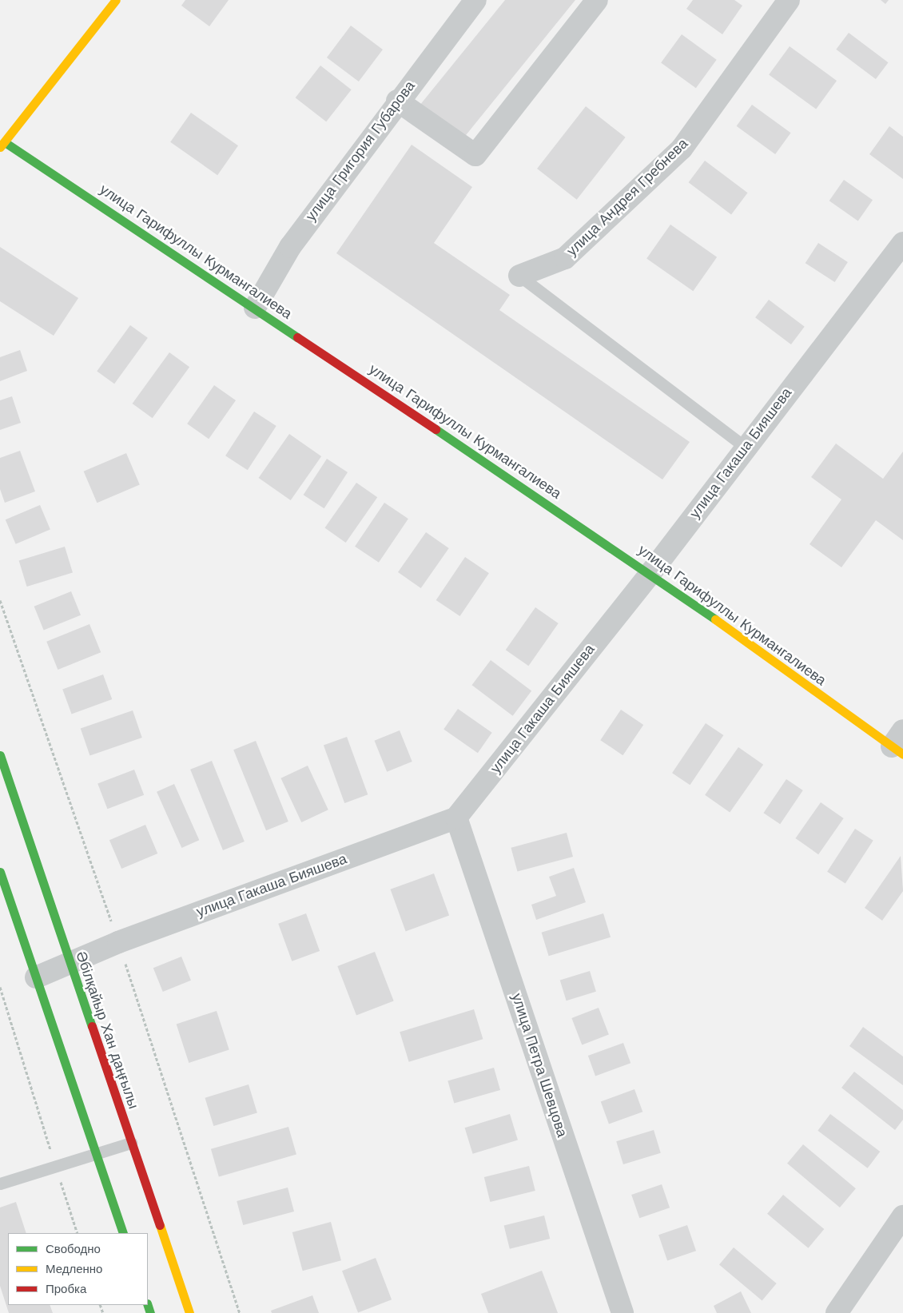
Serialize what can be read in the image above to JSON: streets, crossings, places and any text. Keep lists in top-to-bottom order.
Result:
{
  "streets": {
    "street": [
      "улица Григория Губарова",
      "улица Андрея Гребнева",
      "улица Гарифуллы Курмангалиева",
      "улица Гакаша Бияшева",
      "Әбілқайыр Хан даңғылы",
      "улица Петра Шевцова"
    ]
  },
  "crossings": [
    ["улица Григория Губарова", "улица Гарифуллы Курмангалиева"],
    ["улица Гарифуллы Курмангалиева", "улица Гакаша Бияшева"],
    ["улица Гакаша Бияшева", "Әбілқайыр Хан даңғылы"],
    ["улица Гакаша Бияшева", "улица Петра Шевцова"]
  ],
  "legend": ["Свободно", "Медленно", "Пробка"]
}
